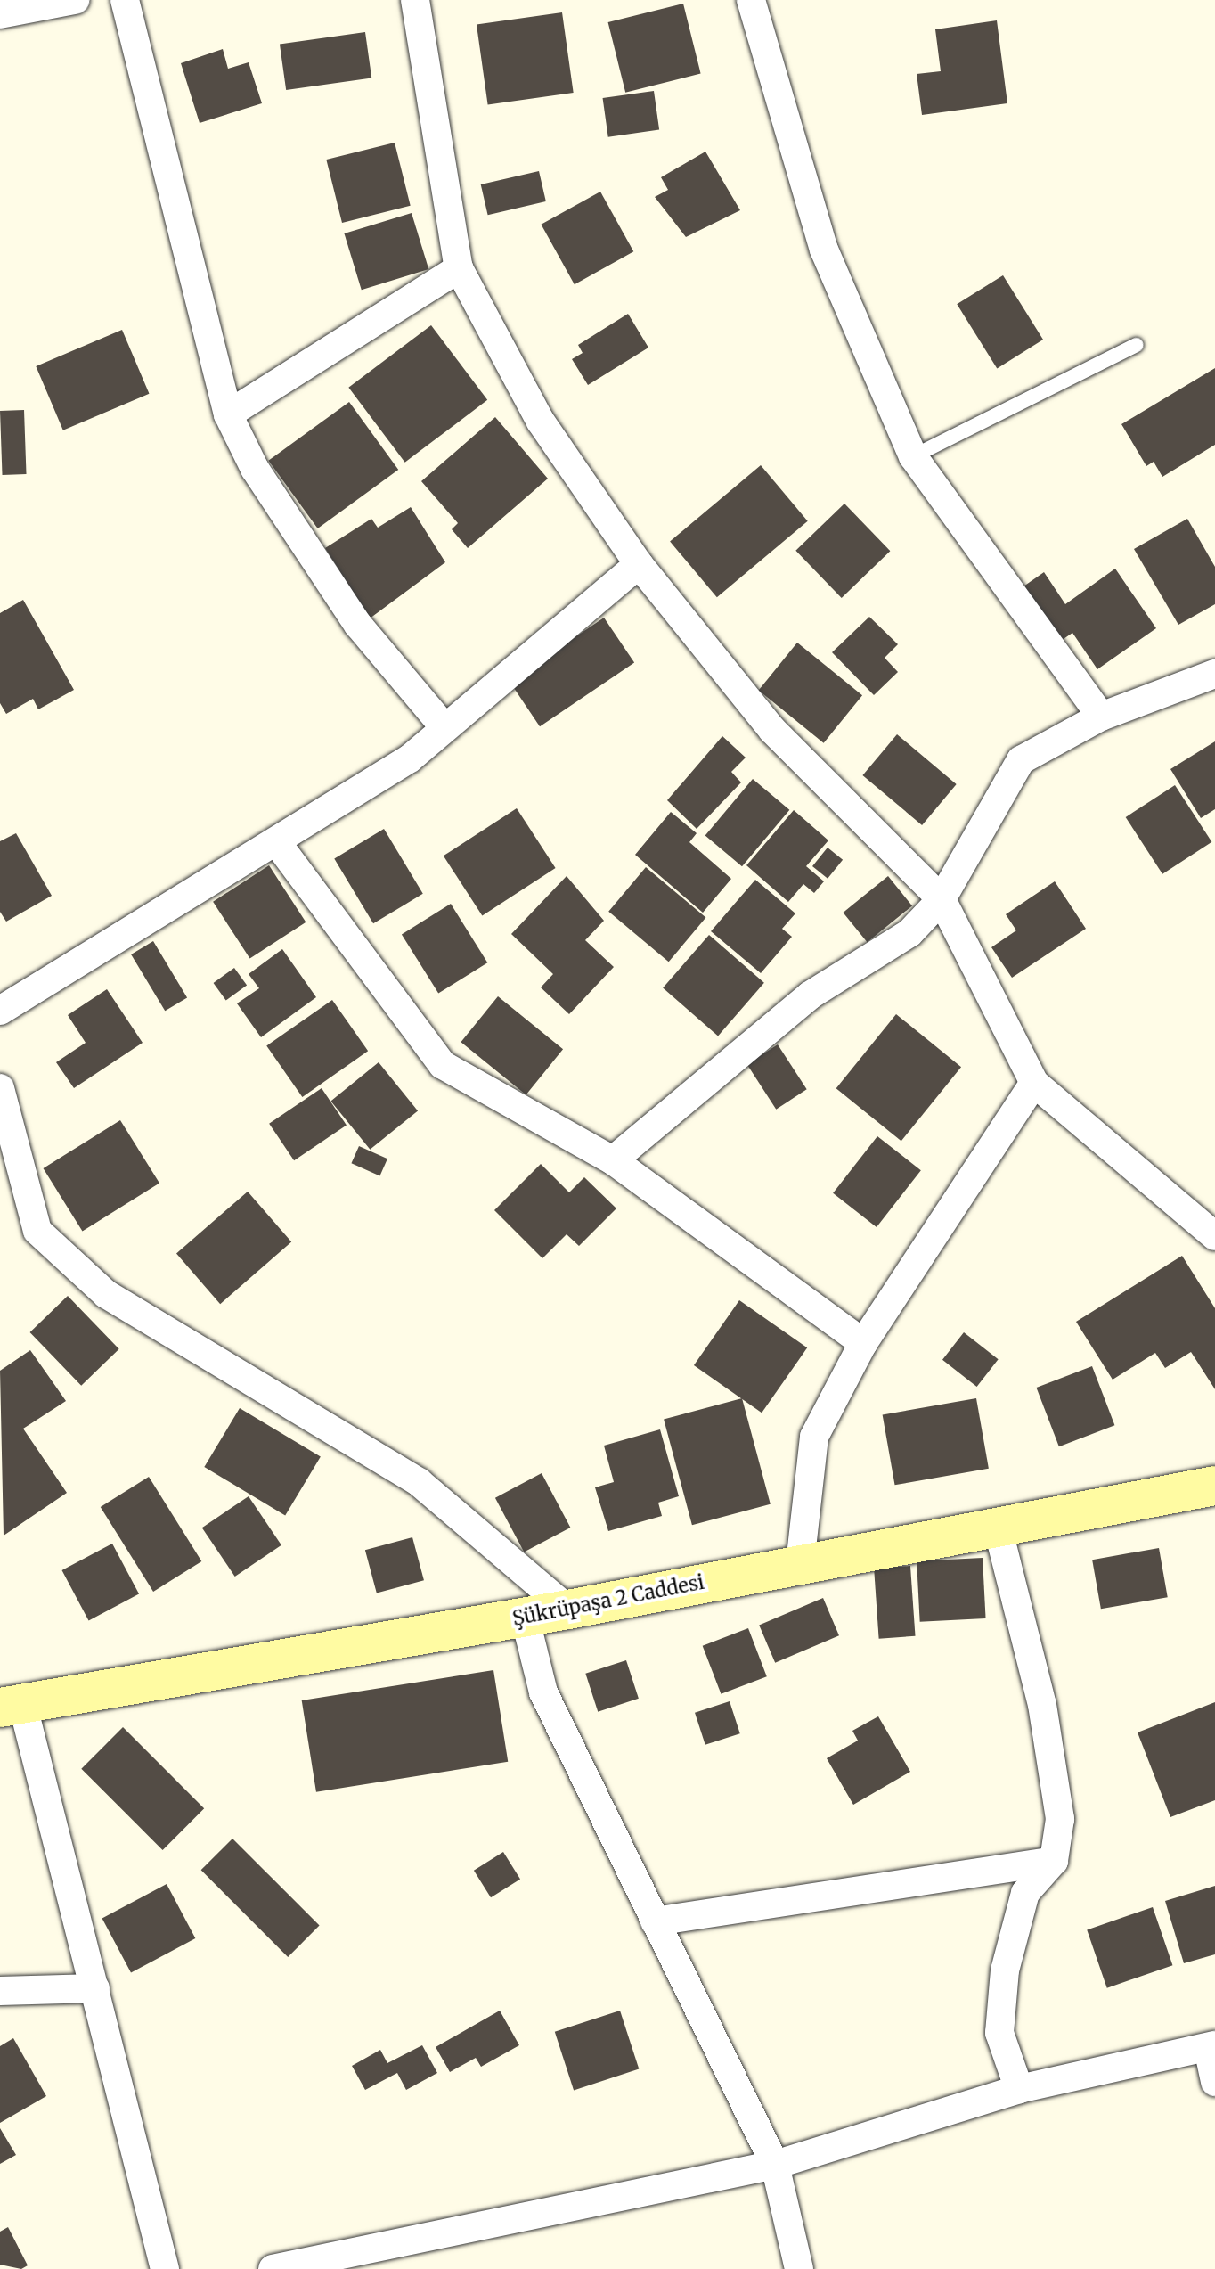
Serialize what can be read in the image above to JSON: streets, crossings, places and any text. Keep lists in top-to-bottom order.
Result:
{
  "streets": {
    "main road": ["Şükrüpaşa 2 Caddesi"]
  }
}
